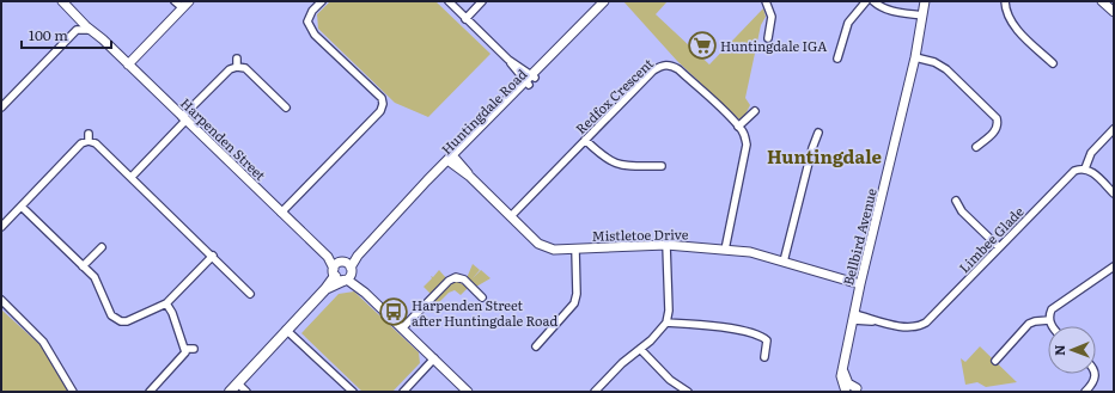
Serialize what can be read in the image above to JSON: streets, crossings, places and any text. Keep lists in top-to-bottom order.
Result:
{
  "streets": {
    "street": [
      "Redfox Crescent",
      "Huntingdale Road",
      "Harpenden Street",
      "Mistletoe Drive",
      "Bellbird Avenue",
      "Limbee Glade"
    ]
  },
  "crossings": [
    ["Redfox Crescent", "Mistletoe Drive"],
    ["Huntingdale Road", "Harpenden Street"],
    ["Huntingdale Road", "Mistletoe Drive"],
    ["Mistletoe Drive", "Bellbird Avenue"],
    ["Bellbird Avenue", "Limbee Glade"]
  ],
  "districts": ["Huntingdale"],
  "places": {
    "supermarket": ["Huntingdale IGA"],
    "bus stop": ["Harpenden Street after Huntingdale Road"]
  },
  "scale_bar": "100 m",
  "north": "left"
}
